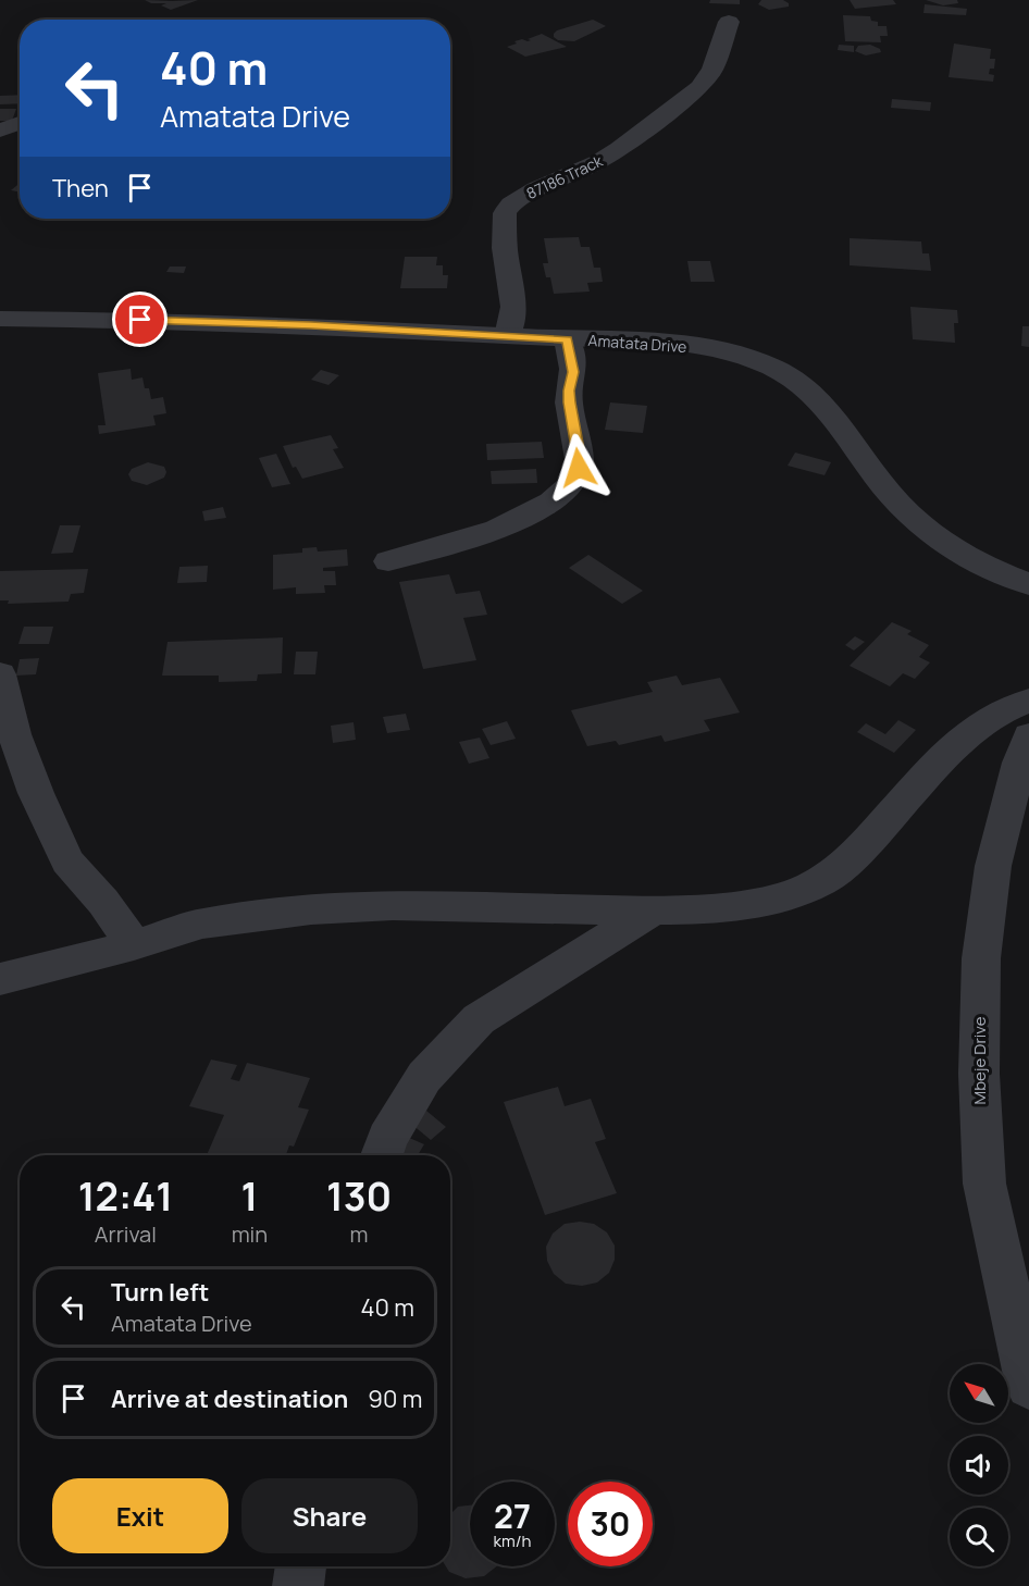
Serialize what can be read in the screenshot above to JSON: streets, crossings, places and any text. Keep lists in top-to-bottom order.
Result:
{
  "streets": {
    "street": ["87186 Track", "Amatata Drive", "Mbeje Drive"]
  },
  "crossings": [
    ["87186 Track", "Amatata Drive"]
  ],
  "north": "top left",
  "page": {
    "turn": ["40 m", "Amatata Drive"],
    "then": "Then",
    "eta": [
      "12:41",
      "Arrival",
      "1",
      "min",
      "130",
      "m"
    ],
    "list": [
      {
        "name": "Turn left",
        "note": "Amatata Drive",
        "value": "40 m"
      },
      {
        "name": "Arrive at destination",
        "value": "90 m"
      }
    ],
    "buttons": ["Exit", "Share"],
    "speed": "27 km/h",
    "limit": "30"
  }
}
